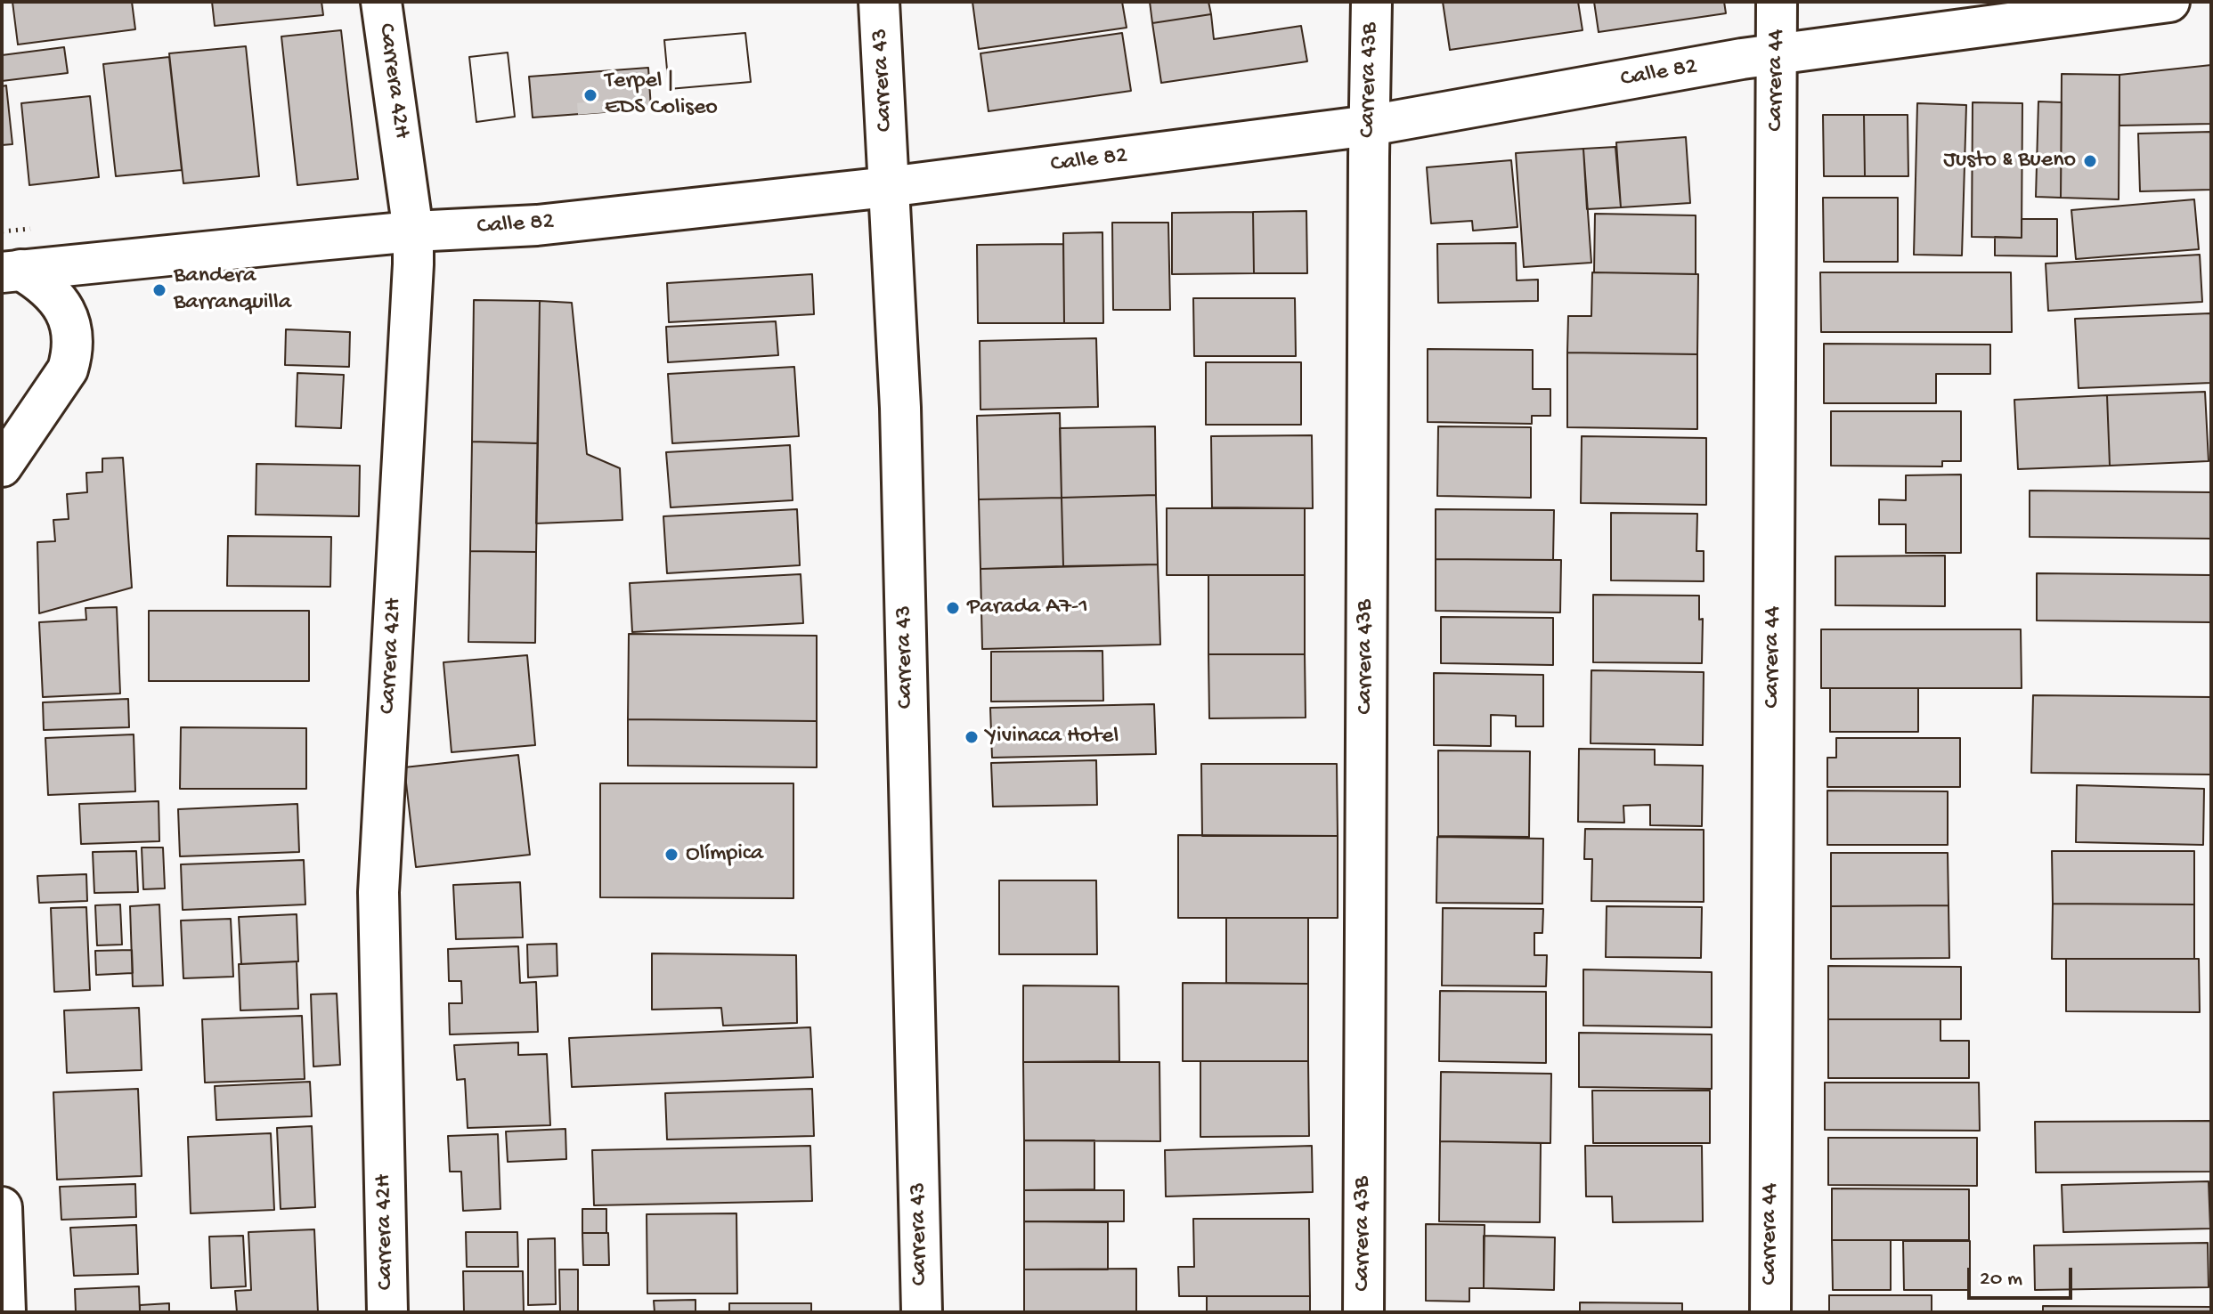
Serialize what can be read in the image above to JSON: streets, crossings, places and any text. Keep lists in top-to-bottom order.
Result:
{
  "streets": {
    "street": [
      "Calle 82",
      "Carrera 43",
      "Carrera 43B",
      "Carrera 44",
      "Carrera 42H"
    ]
  },
  "crossings": [
    ["Calle 82", "Carrera 43"],
    ["Calle 82", "Carrera 43B"],
    ["Calle 82", "Carrera 44"],
    ["Calle 82", "Carrera 42H"]
  ],
  "places": [
    "Terpel | EDS Coliseo",
    "Justo & Bueno",
    "Bandera Barranquilla",
    "Parada A7-1",
    "Yivinaca Hotel",
    "Olímpica"
  ],
  "scale_bar": "20 m"
}
